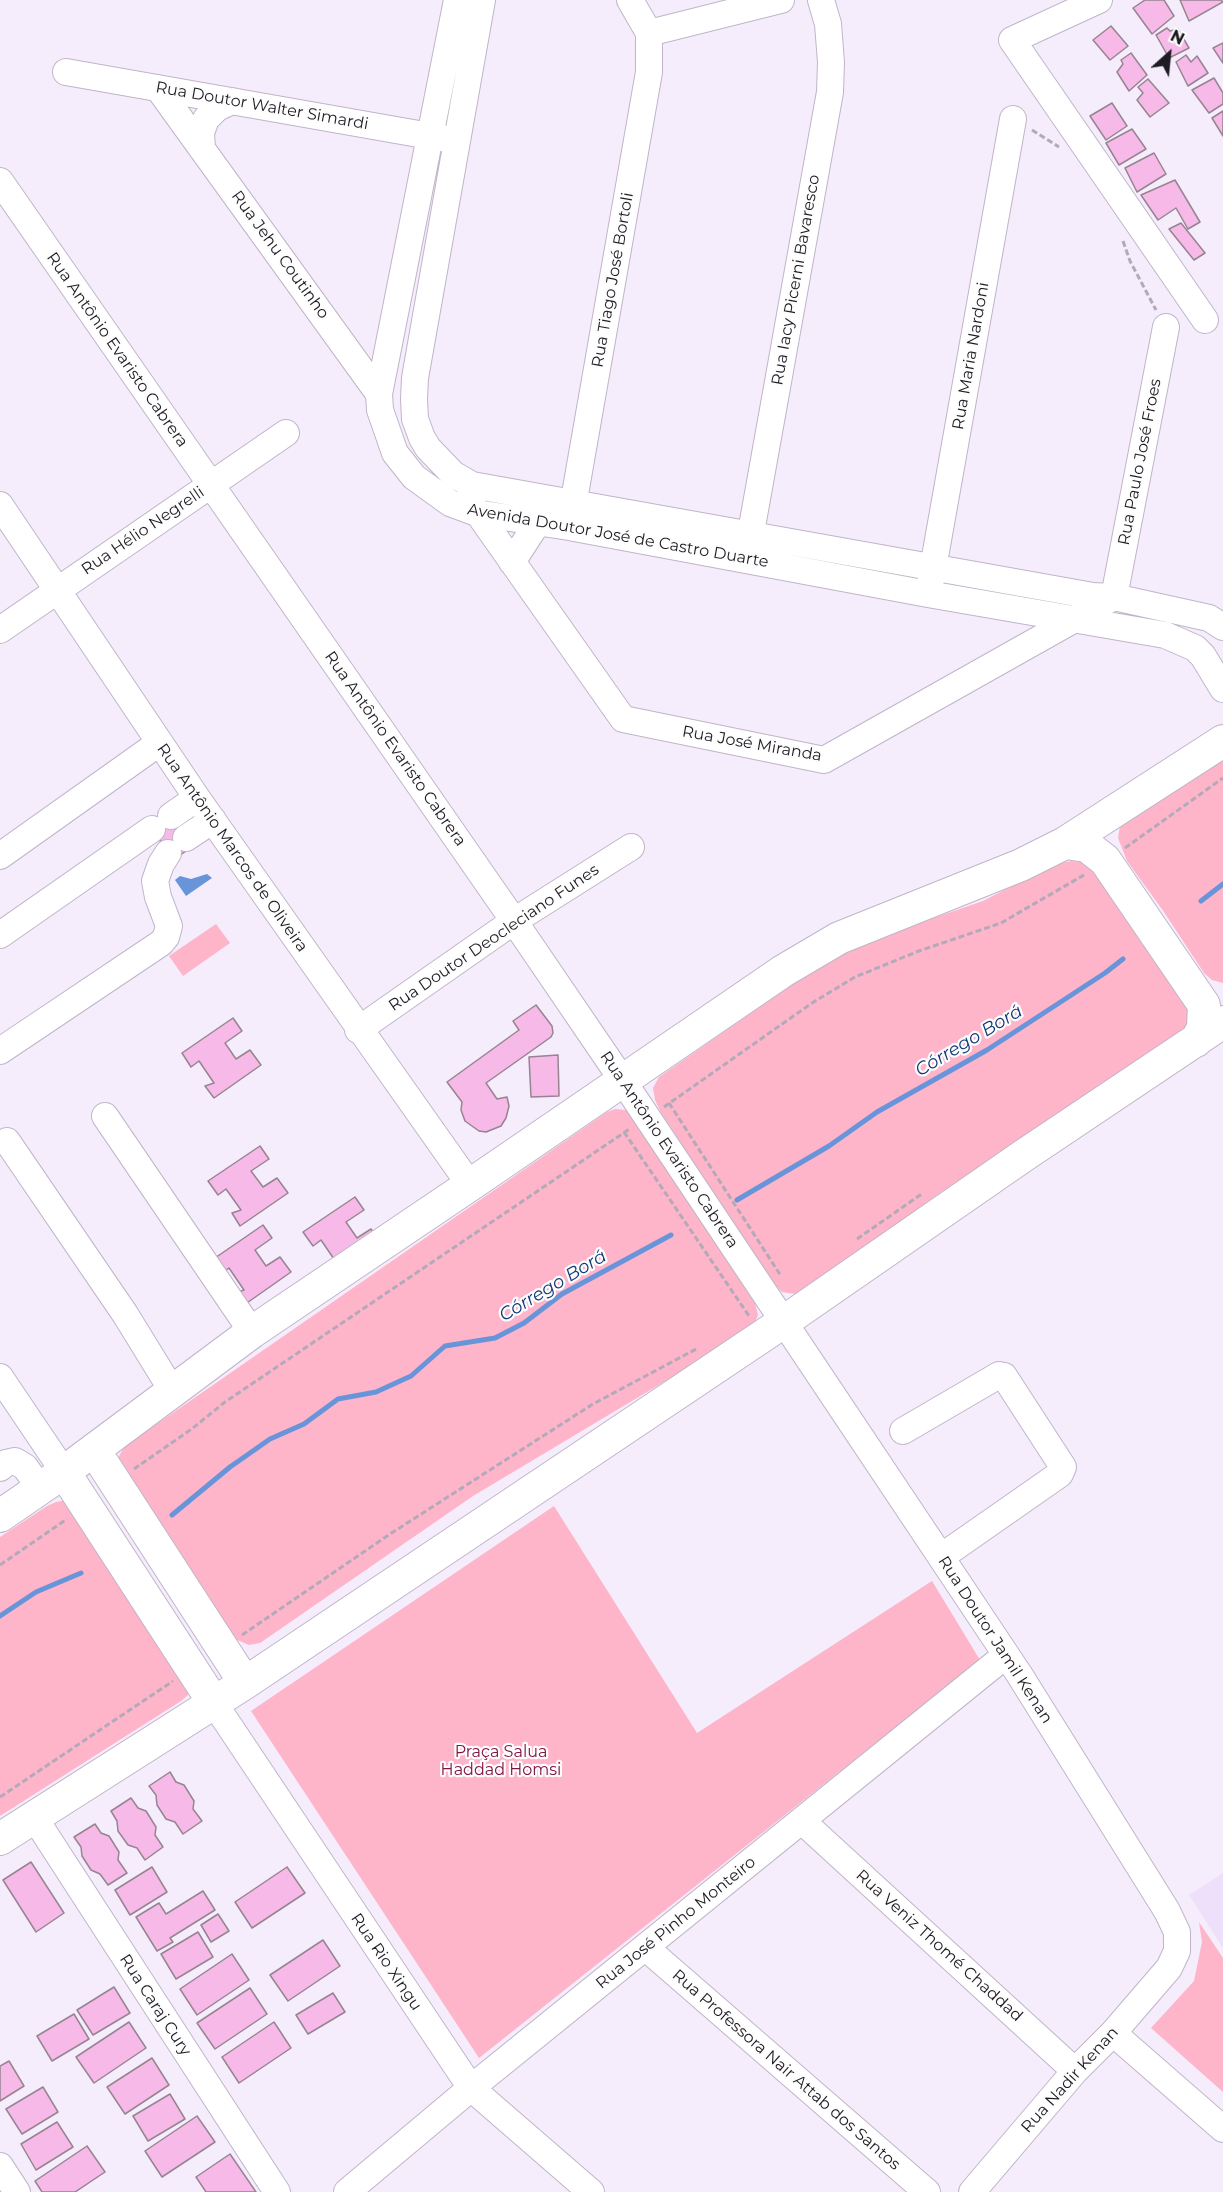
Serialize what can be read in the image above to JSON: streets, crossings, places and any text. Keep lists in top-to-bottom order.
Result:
{
  "streets": {
    "street": [
      "Rua Doutor Walter Simardi",
      "Rua Jehu Coutinho",
      "Rua Tiago José Bortoli",
      "Rua Iacy Picerni Bavaresco",
      "Rua Antônio Evaristo Cabrera",
      "Rua Maria Nardoni",
      "Rua Paulo José Froes",
      "Rua Hélio Negrelli",
      "Avenida Doutor José de Castro Duarte",
      "Rua José Miranda",
      "Rua Antônio Marcos de Oliveira",
      "Rua Doutor Deocleciano Funes",
      "Rua Doutor Jamil Kenan",
      "Rua José Pinho Monteiro",
      "Rua Veniz Thomé Chaddad",
      "Rua Rio Xingu",
      "Rua Caraj Cury",
      "Rua Professora Nair Attab dos Santos",
      "Rua Nadir Kenan"
    ]
  },
  "crossings": [
    ["Rua Doutor Walter Simardi", "Rua Jehu Coutinho"],
    ["Rua Doutor Walter Simardi", "Avenida Doutor José de Castro Duarte"],
    ["Rua Jehu Coutinho", "Avenida Doutor José de Castro Duarte"],
    ["Rua Tiago José Bortoli", "Avenida Doutor José de Castro Duarte"],
    ["Rua Iacy Picerni Bavaresco", "Avenida Doutor José de Castro Duarte"],
    ["Rua Antônio Evaristo Cabrera", "Rua Hélio Negrelli"],
    ["Rua Antônio Evaristo Cabrera", "Rua Doutor Deocleciano Funes"],
    ["Rua Antônio Evaristo Cabrera", "Rua Doutor Jamil Kenan"],
    ["Rua Maria Nardoni", "Avenida Doutor José de Castro Duarte"],
    ["Rua Paulo José Froes", "Avenida Doutor José de Castro Duarte"],
    ["Rua Paulo José Froes", "Rua José Miranda"],
    ["Rua Hélio Negrelli", "Rua Antônio Marcos de Oliveira"],
    ["Avenida Doutor José de Castro Duarte", "Rua José Miranda"],
    ["Rua Antônio Marcos de Oliveira", "Rua Doutor Deocleciano Funes"],
    ["Rua Doutor Jamil Kenan", "Rua José Pinho Monteiro"],
    ["Rua Doutor Jamil Kenan", "Rua Nadir Kenan"],
    ["Rua José Pinho Monteiro", "Rua Veniz Thomé Chaddad"],
    ["Rua José Pinho Monteiro", "Rua Rio Xingu"],
    ["Rua José Pinho Monteiro", "Rua Professora Nair Attab dos Santos"],
    ["Rua Veniz Thomé Chaddad", "Rua Nadir Kenan"]
  ],
  "water": ["Córrego Borá"],
  "parks": ["Praça Salua Haddad Homsi"],
  "north": "top right"
}
